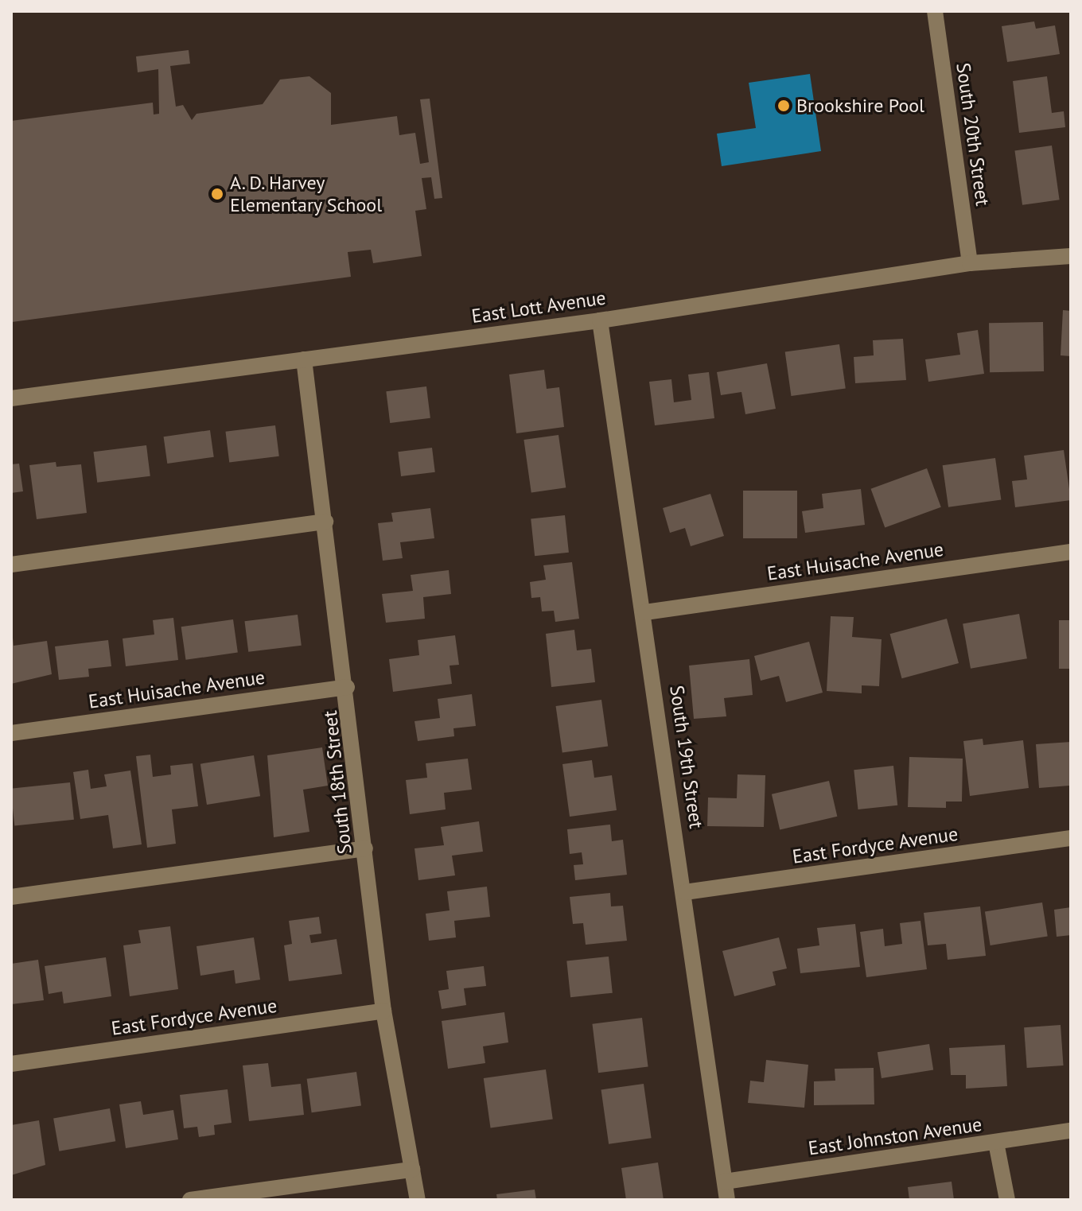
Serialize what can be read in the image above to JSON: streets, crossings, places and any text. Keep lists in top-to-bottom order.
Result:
{
  "streets": {
    "street": [
      "South 20th Street",
      "East Lott Avenue",
      "East Huisache Avenue",
      "South 19th Street",
      "South 18th Street",
      "East Fordyce Avenue",
      "East Johnston Avenue"
    ]
  },
  "crossings": [
    ["South 20th Street", "East Lott Avenue"],
    ["East Lott Avenue", "South 19th Street"],
    ["East Lott Avenue", "South 18th Street"],
    ["East Huisache Avenue", "South 19th Street"],
    ["East Huisache Avenue", "South 18th Street"],
    ["South 19th Street", "East Fordyce Avenue"],
    ["South 19th Street", "East Johnston Avenue"],
    ["South 18th Street", "East Fordyce Avenue"]
  ],
  "places": ["Brookshire Pool", "A. D. Harvey Elementary School"]
}
